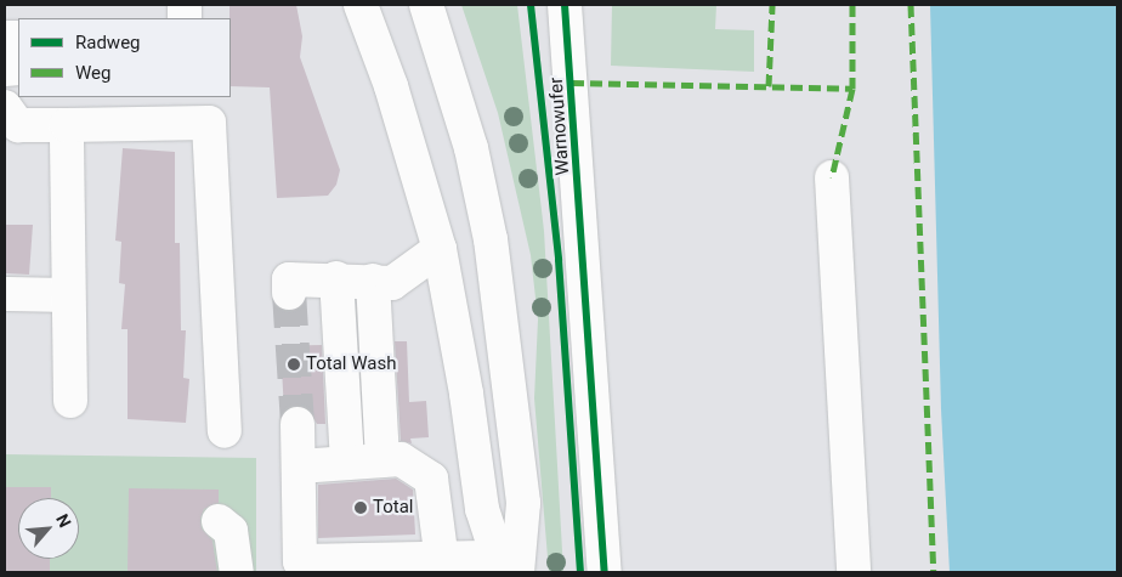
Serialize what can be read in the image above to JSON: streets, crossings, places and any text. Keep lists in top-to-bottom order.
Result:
{
  "streets": {
    "main road": ["Warnowufer"]
  },
  "places": ["Total Wash", "Total"],
  "legend": ["Radweg", "Weg"],
  "north": "top right"
}
